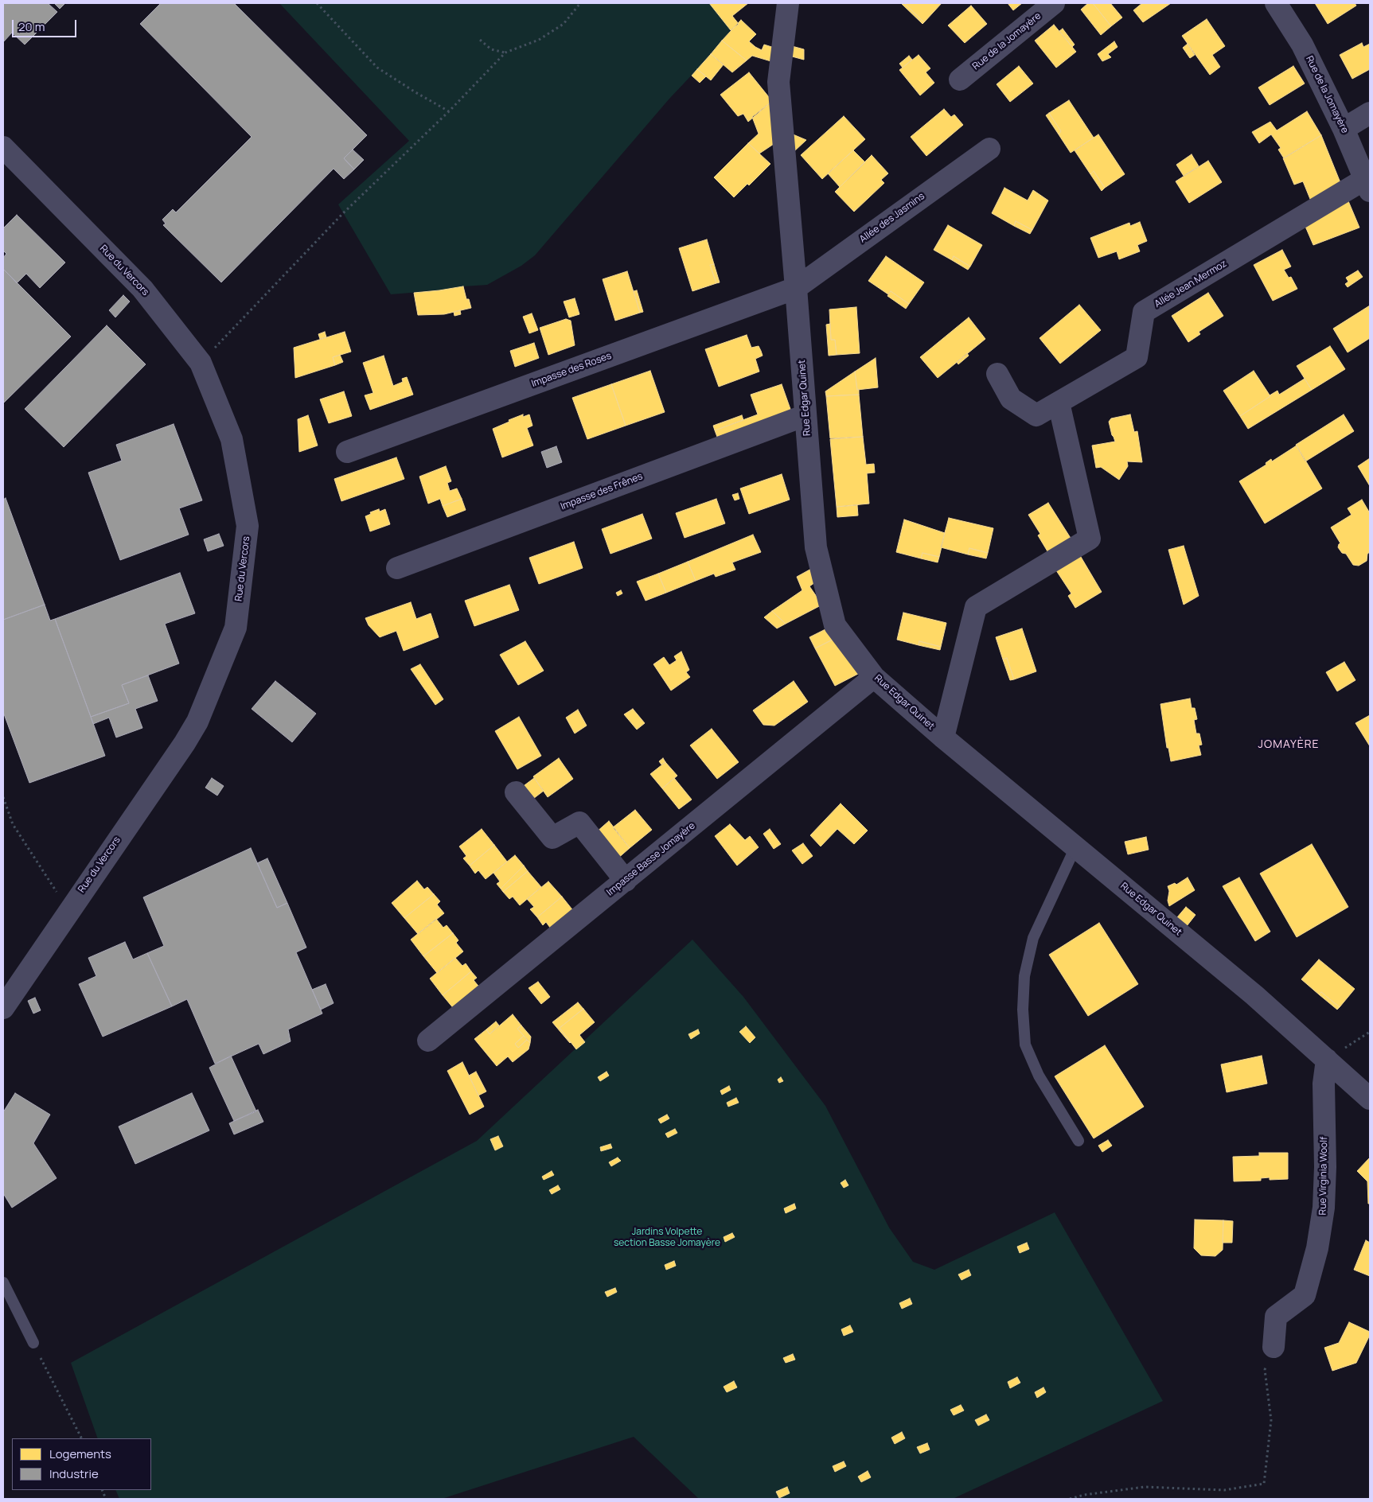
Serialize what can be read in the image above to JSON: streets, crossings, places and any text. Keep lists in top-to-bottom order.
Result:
{
  "streets": {
    "street": [
      "Rue de la Jomayère",
      "Allée des Jasmins",
      "Rue du Vercors",
      "Allée Jean Mermoz",
      "Impasse des Roses",
      "Rue Edgar Quinet",
      "Impasse des Frênes",
      "Impasse Basse Jomayère",
      "Rue Virginia Woolf"
    ]
  },
  "crossings": [
    ["Rue de la Jomayère", "Allée Jean Mermoz"],
    ["Allée des Jasmins", "Impasse des Roses"],
    ["Allée des Jasmins", "Rue Edgar Quinet"],
    ["Impasse des Roses", "Rue Edgar Quinet"],
    ["Rue Edgar Quinet", "Impasse des Frênes"],
    ["Rue Edgar Quinet", "Impasse Basse Jomayère"],
    ["Rue Edgar Quinet", "Rue Virginia Woolf"]
  ],
  "districts": ["JOMAYÈRE"],
  "parks": ["Jardins Volpette section Basse Jomayère"],
  "legend": ["Logements", "Industrie"],
  "scale_bar": "20 m"
}
